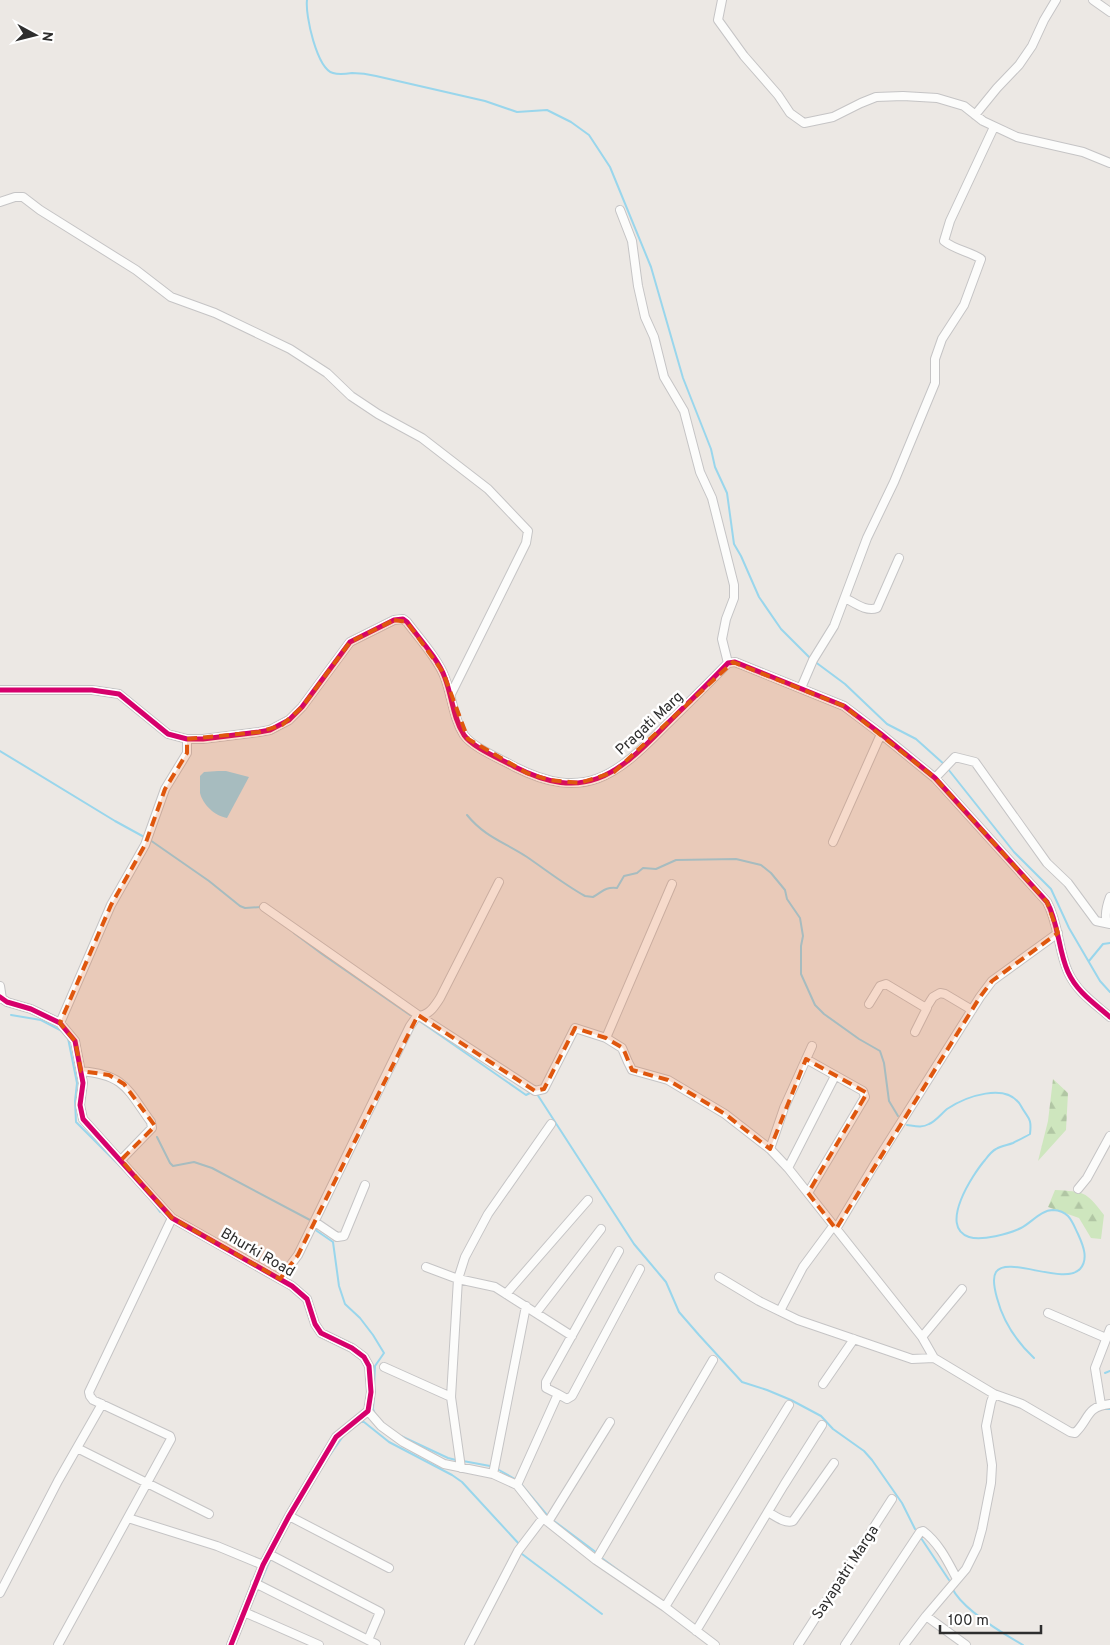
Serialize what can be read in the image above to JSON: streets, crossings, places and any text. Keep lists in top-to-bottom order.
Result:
{
  "streets": {
    "street": ["Pragati Marg", "Bhurki Road", "Sayapatri Marga"]
  },
  "scale_bar": "100 m",
  "north": "right"
}
